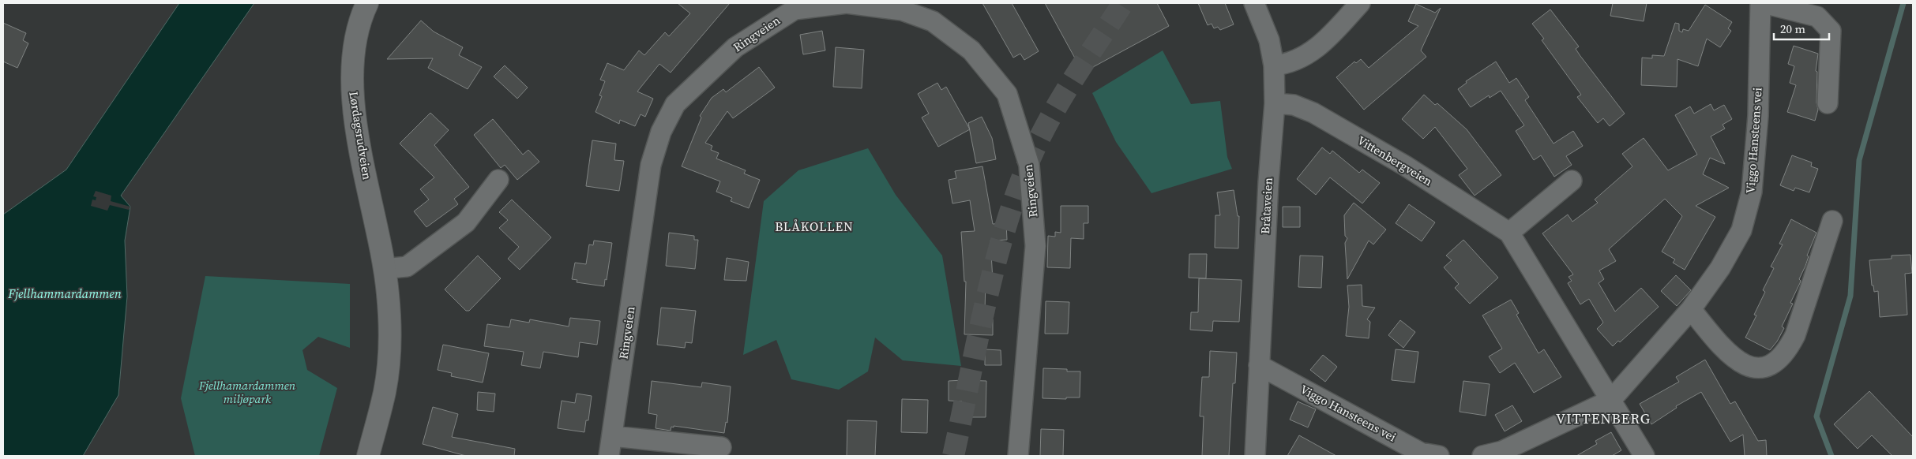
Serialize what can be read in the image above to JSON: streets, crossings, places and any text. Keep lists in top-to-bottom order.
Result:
{
  "streets": {
    "street": [
      "Ringveien",
      "Lørdagsrudveien",
      "Viggo Hansteens vei",
      "Vittenbergveien",
      "Bråtaveien"
    ]
  },
  "crossings": [
    ["Viggo Hansteens vei", "Vittenbergveien"],
    ["Viggo Hansteens vei", "Bråtaveien"],
    ["Vittenbergveien", "Bråtaveien"]
  ],
  "districts": ["BLÅKOLLEN", "VITTENBERG"],
  "water": ["Fjellhammardammen"],
  "parks": ["Fjellhamardammen miljøpark"],
  "scale_bar": "20 m"
}
